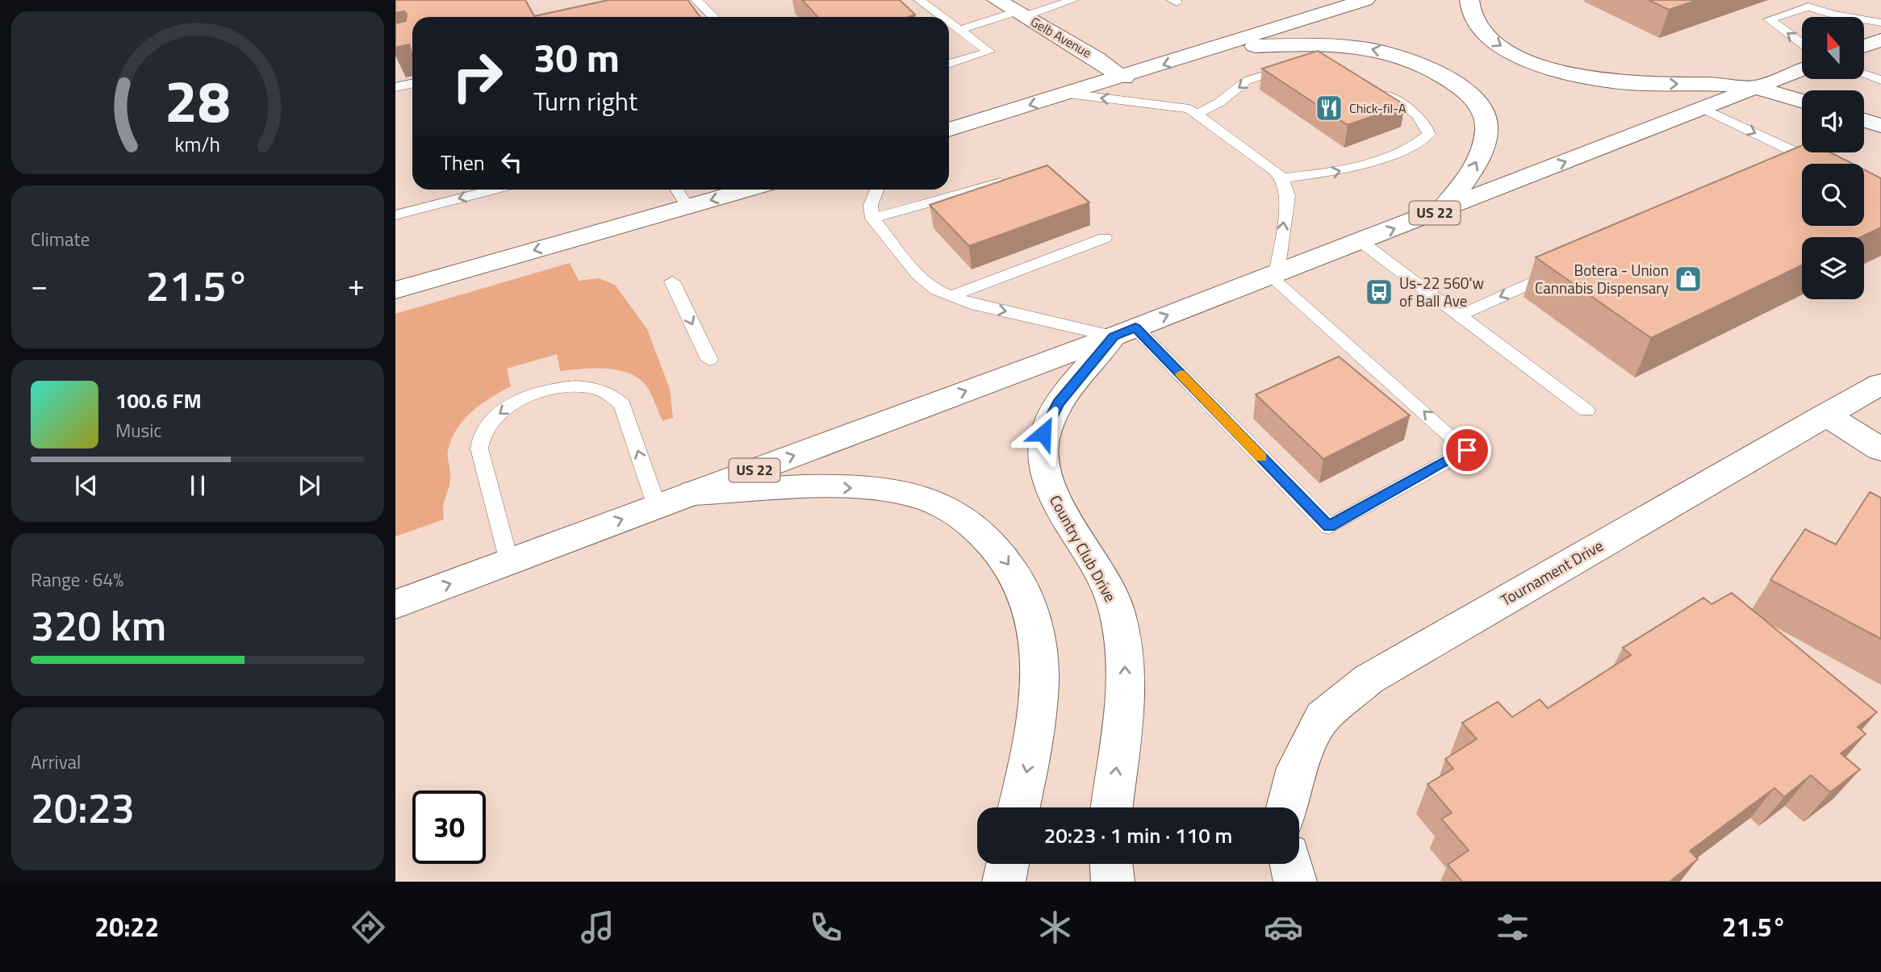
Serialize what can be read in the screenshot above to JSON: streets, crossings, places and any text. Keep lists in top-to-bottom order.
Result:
{
  "streets": {
    "main road": [
      "Gelb Avenue",
      "US 22",
      "Country Club Drive",
      "Tournament Drive"
    ]
  },
  "crossings": [
    ["US 22", "Country Club Drive"]
  ],
  "one_way": ["Country Club Drive"],
  "places": {
    "restaurant": ["Chick-fil-A"],
    "shop": ["Botera - Union Cannabis Dispensary"],
    "bus stop": ["Us-22 560'w of Ball Ave"]
  },
  "north": "top",
  "page": {
    "turn": ["30 m", "Turn right"],
    "then": "Then",
    "tile": [
      "Climate",
      ["Range · 64%", "320 km"],
      ["Arrival", "20:23"]
    ],
    "heat": ["−", "21.5°", "+"],
    "song": ["100.6 FM", "Music"],
    "limit": "30",
    "trip": "20:23 · 1 min · 110 m",
    "tabs": ["20:22", "21.5°"],
    "gauge": ["28", "km/h"]
  }
}
